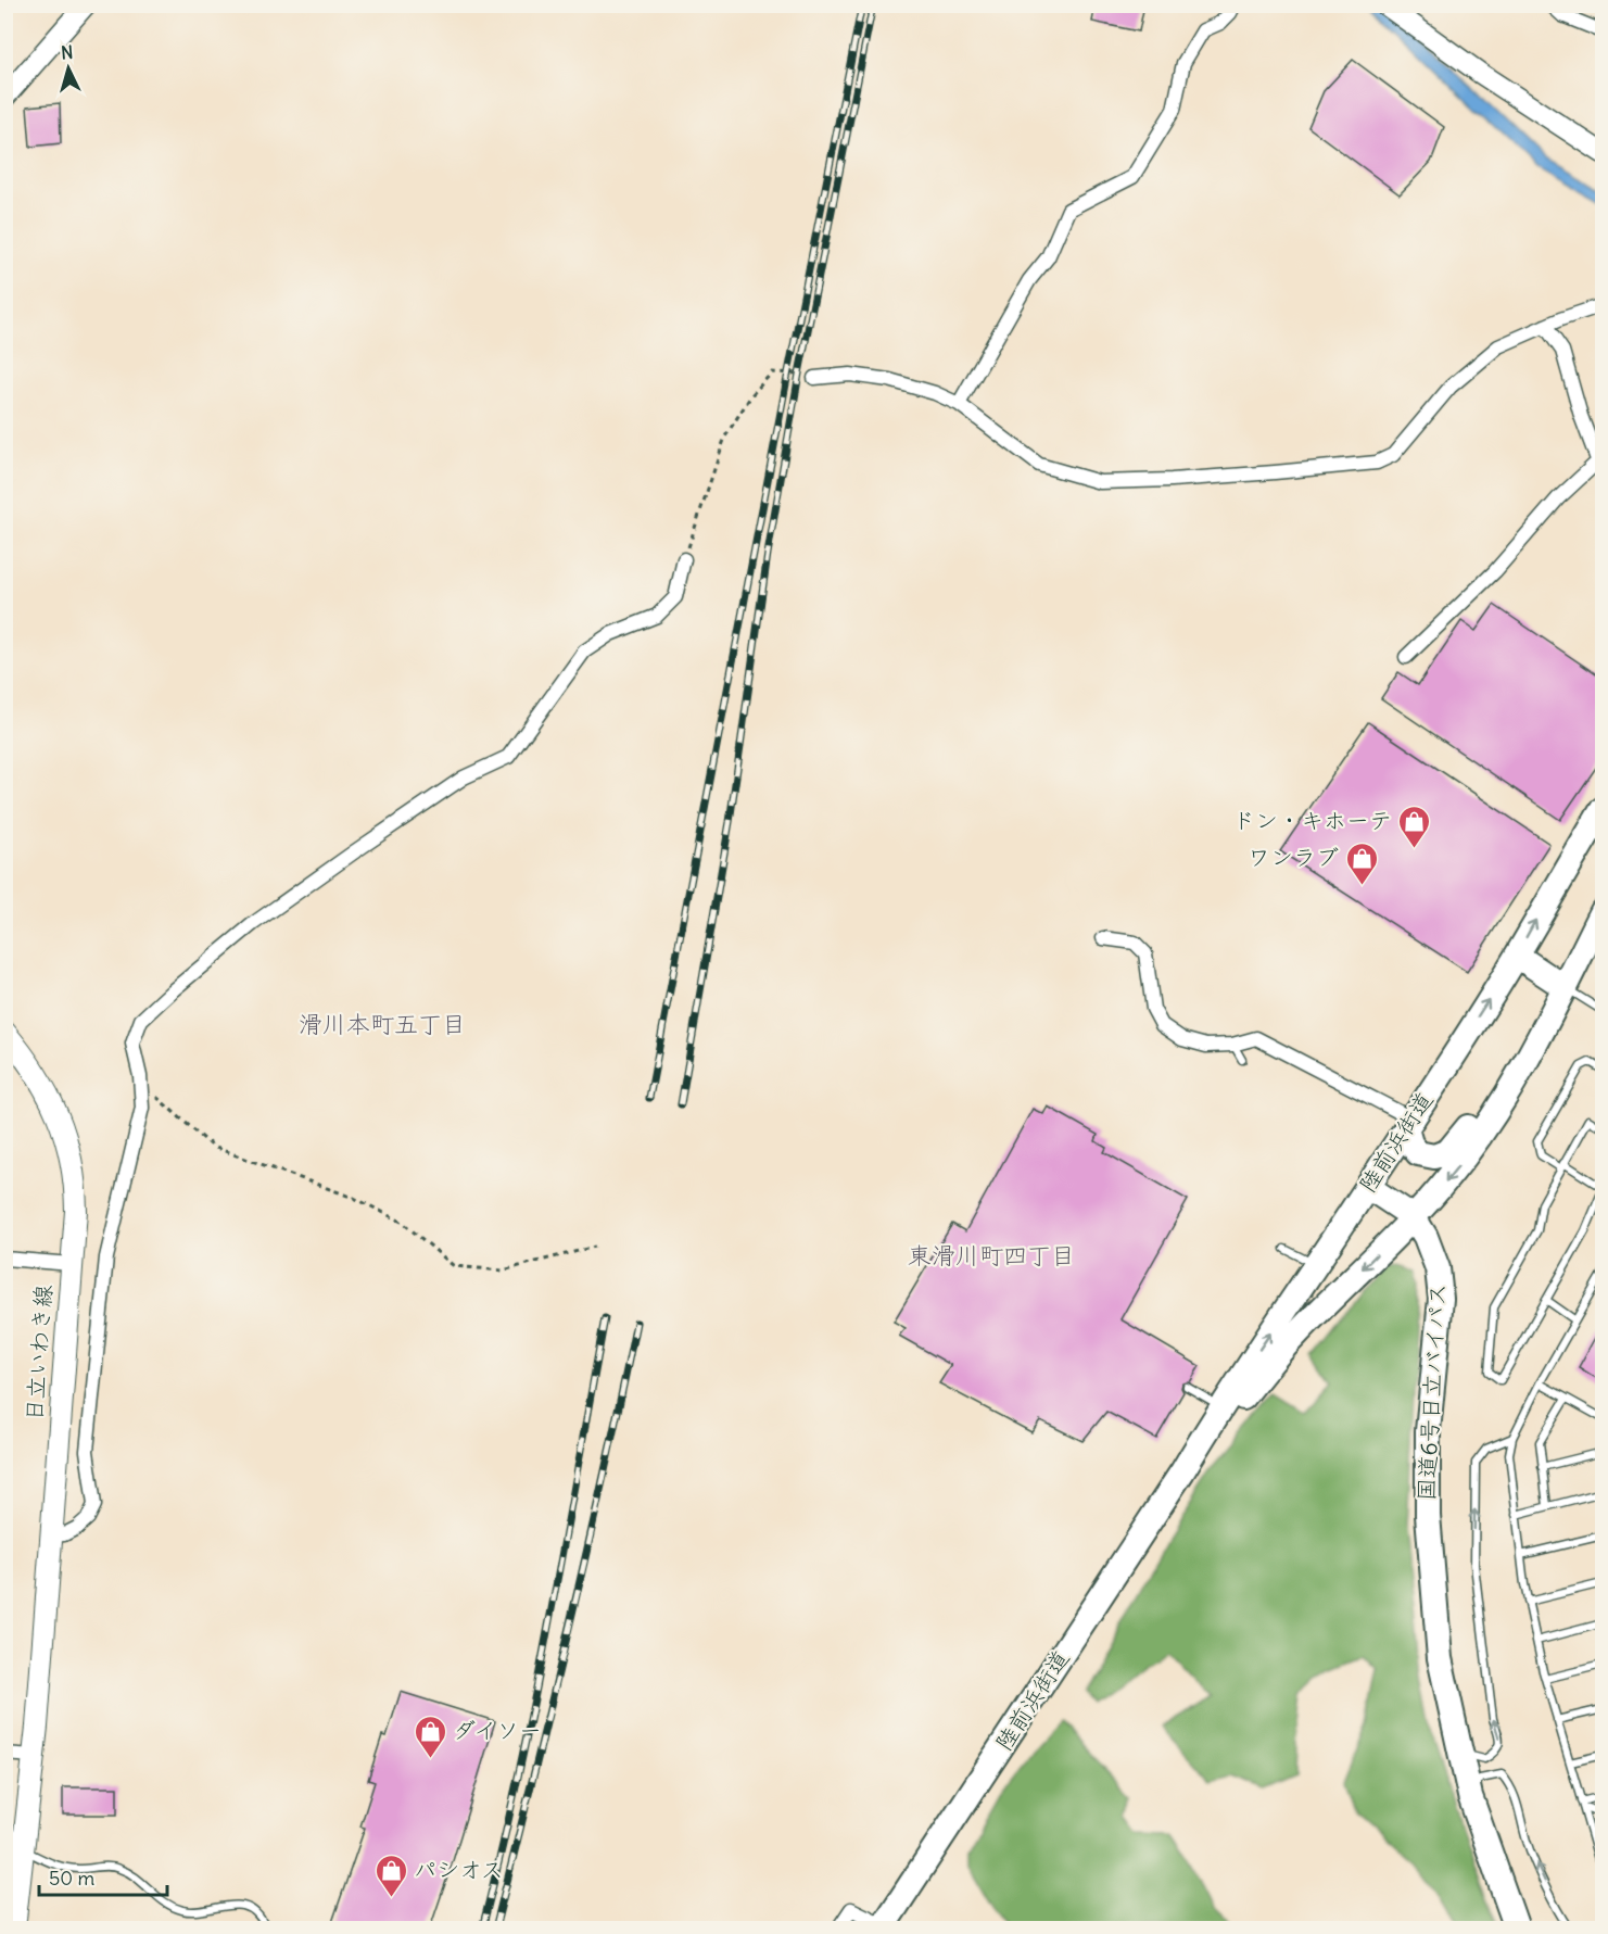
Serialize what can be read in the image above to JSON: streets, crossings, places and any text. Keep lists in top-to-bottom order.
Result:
{
  "streets": {
    "highway": ["陸前浜街道", "国道6号日立バイパス"],
    "main road": ["日立いわき線"]
  },
  "crossings": [
    ["陸前浜街道", "国道6号日立バイパス"]
  ],
  "districts": ["滑川本町五丁目", "東滑川町四丁目"],
  "places": {
    "shop": [
      "ドン・キホーテ",
      "ワンラブ",
      "ダイソー",
      "パシオス"
    ]
  },
  "scale_bar": "50 m",
  "north": "top"
}
